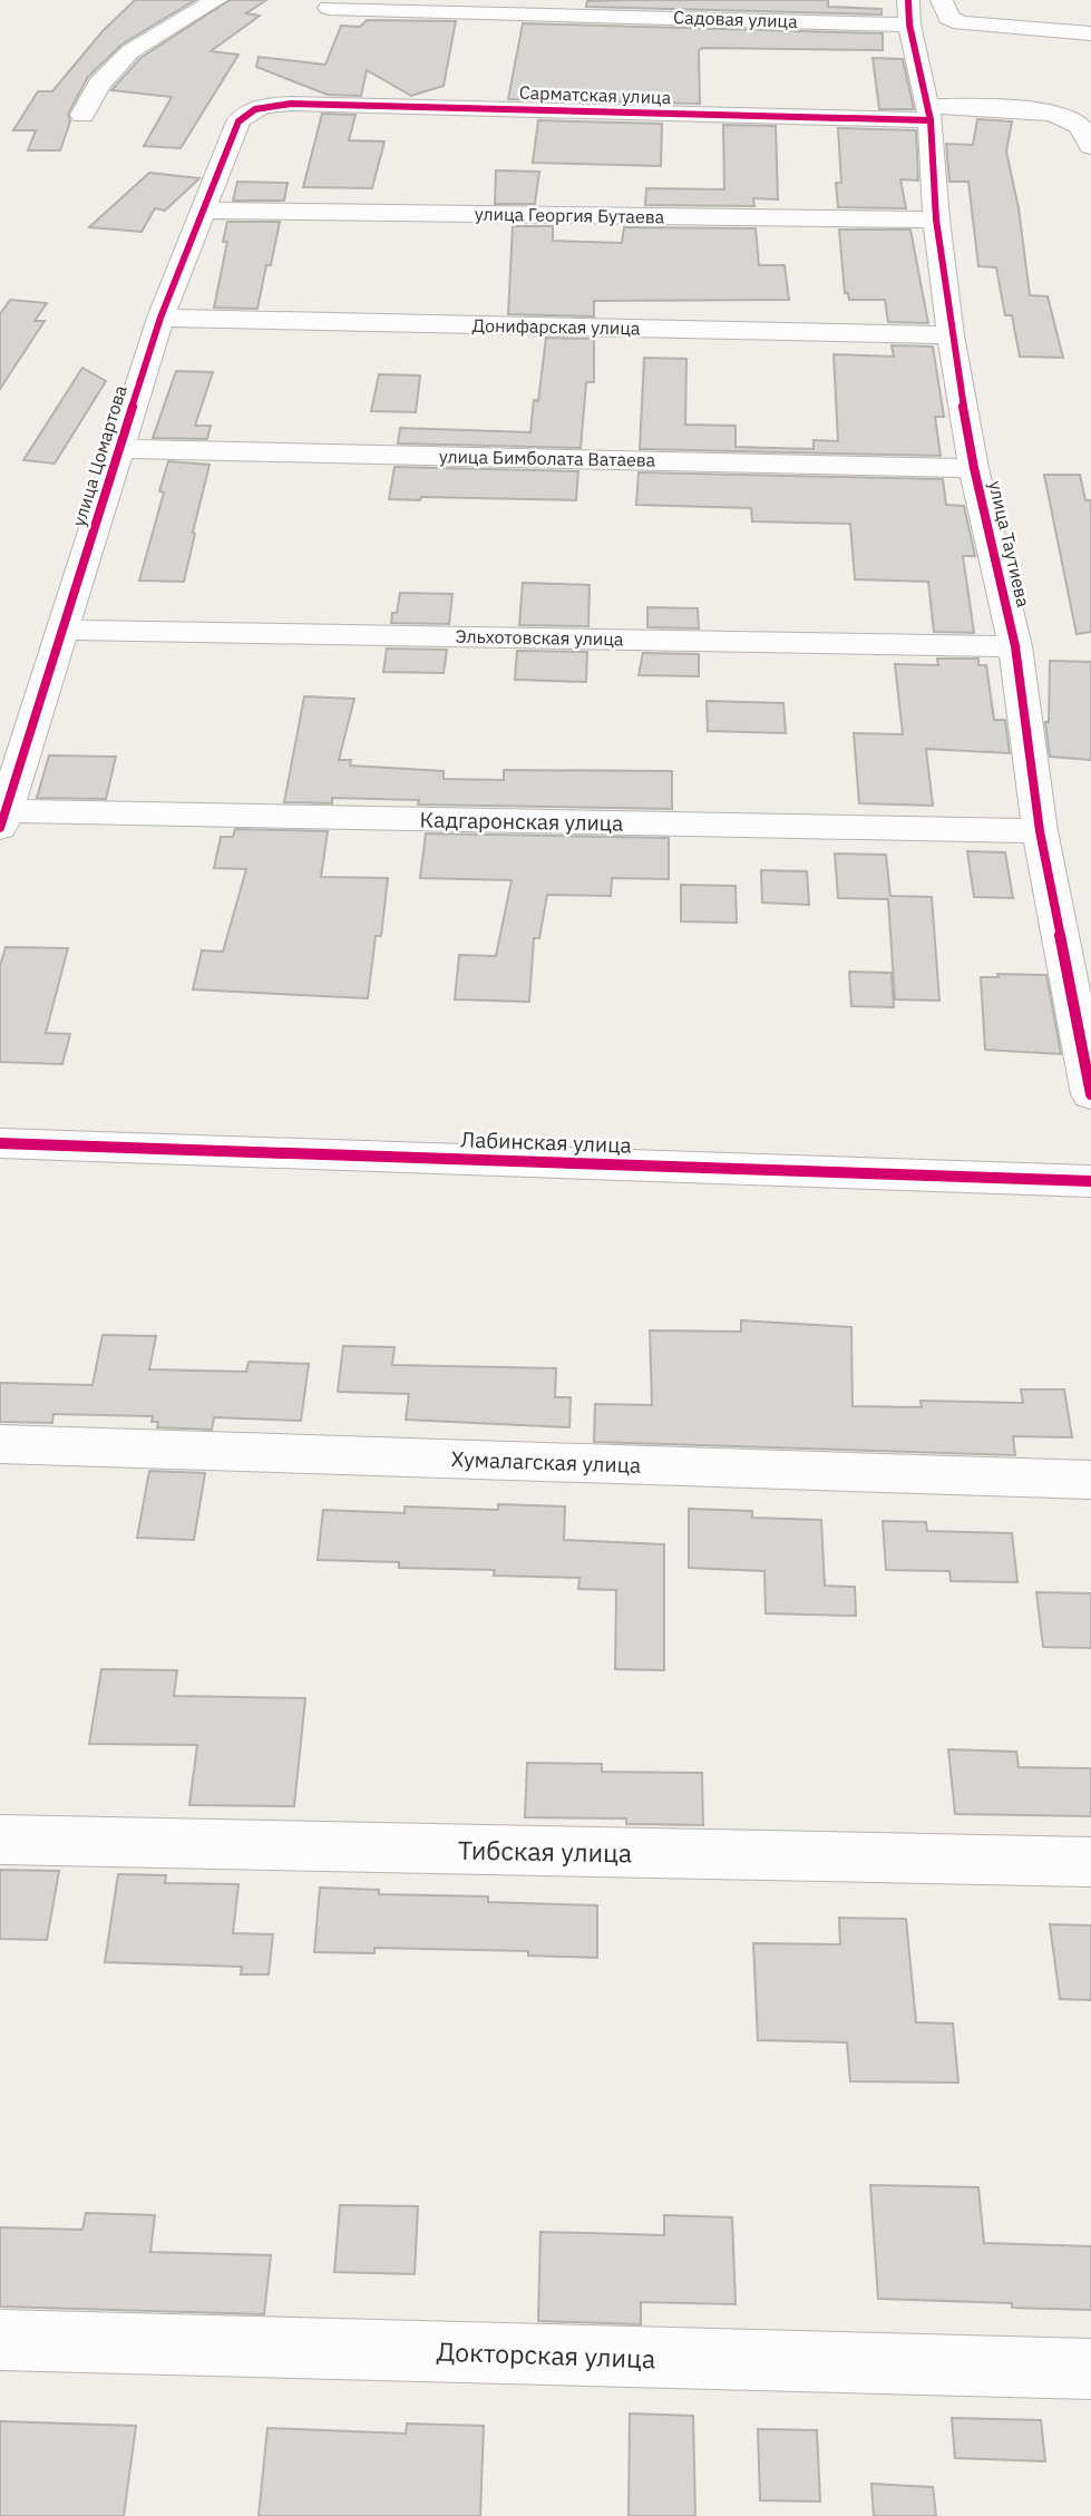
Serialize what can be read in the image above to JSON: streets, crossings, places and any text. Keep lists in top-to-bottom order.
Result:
{
  "streets": {
    "street": [
      "Садовая улица",
      "Сарматская улица",
      "улица Георгия Бутаева",
      "Донифарская улица",
      "улица Цомартова",
      "улица Бимболата Ватаева",
      "улица Таутиева",
      "Эльхотовская улица",
      "Кадгаронская улица",
      "Лабинская улица",
      "Хумалагская улица",
      "Тибская улица",
      "Докторская улица"
    ]
  },
  "crossings": [
    ["Садовая улица", "улица Таутиева"],
    ["Сарматская улица", "улица Цомартова"],
    ["Сарматская улица", "улица Таутиева"],
    ["улица Георгия Бутаева", "улица Цомартова"],
    ["улица Георгия Бутаева", "улица Таутиева"],
    ["Донифарская улица", "улица Цомартова"],
    ["Донифарская улица", "улица Таутиева"],
    ["улица Цомартова", "улица Бимболата Ватаева"],
    ["улица Цомартова", "Эльхотовская улица"],
    ["улица Цомартова", "Кадгаронская улица"],
    ["улица Бимболата Ватаева", "улица Таутиева"],
    ["улица Таутиева", "Эльхотовская улица"],
    ["улица Таутиева", "Кадгаронская улица"]
  ]
}
